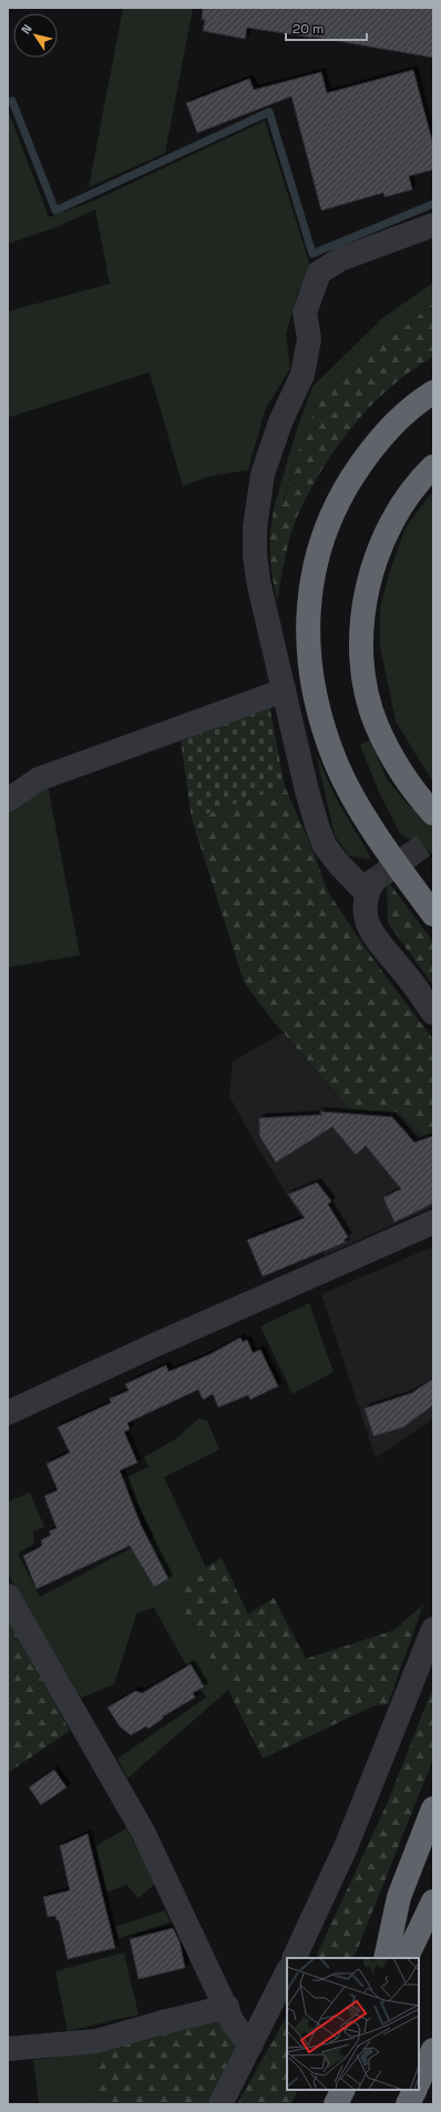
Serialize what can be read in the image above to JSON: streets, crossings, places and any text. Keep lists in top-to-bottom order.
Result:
{
  "scale_bar": "20 m",
  "north": "top left"
}
